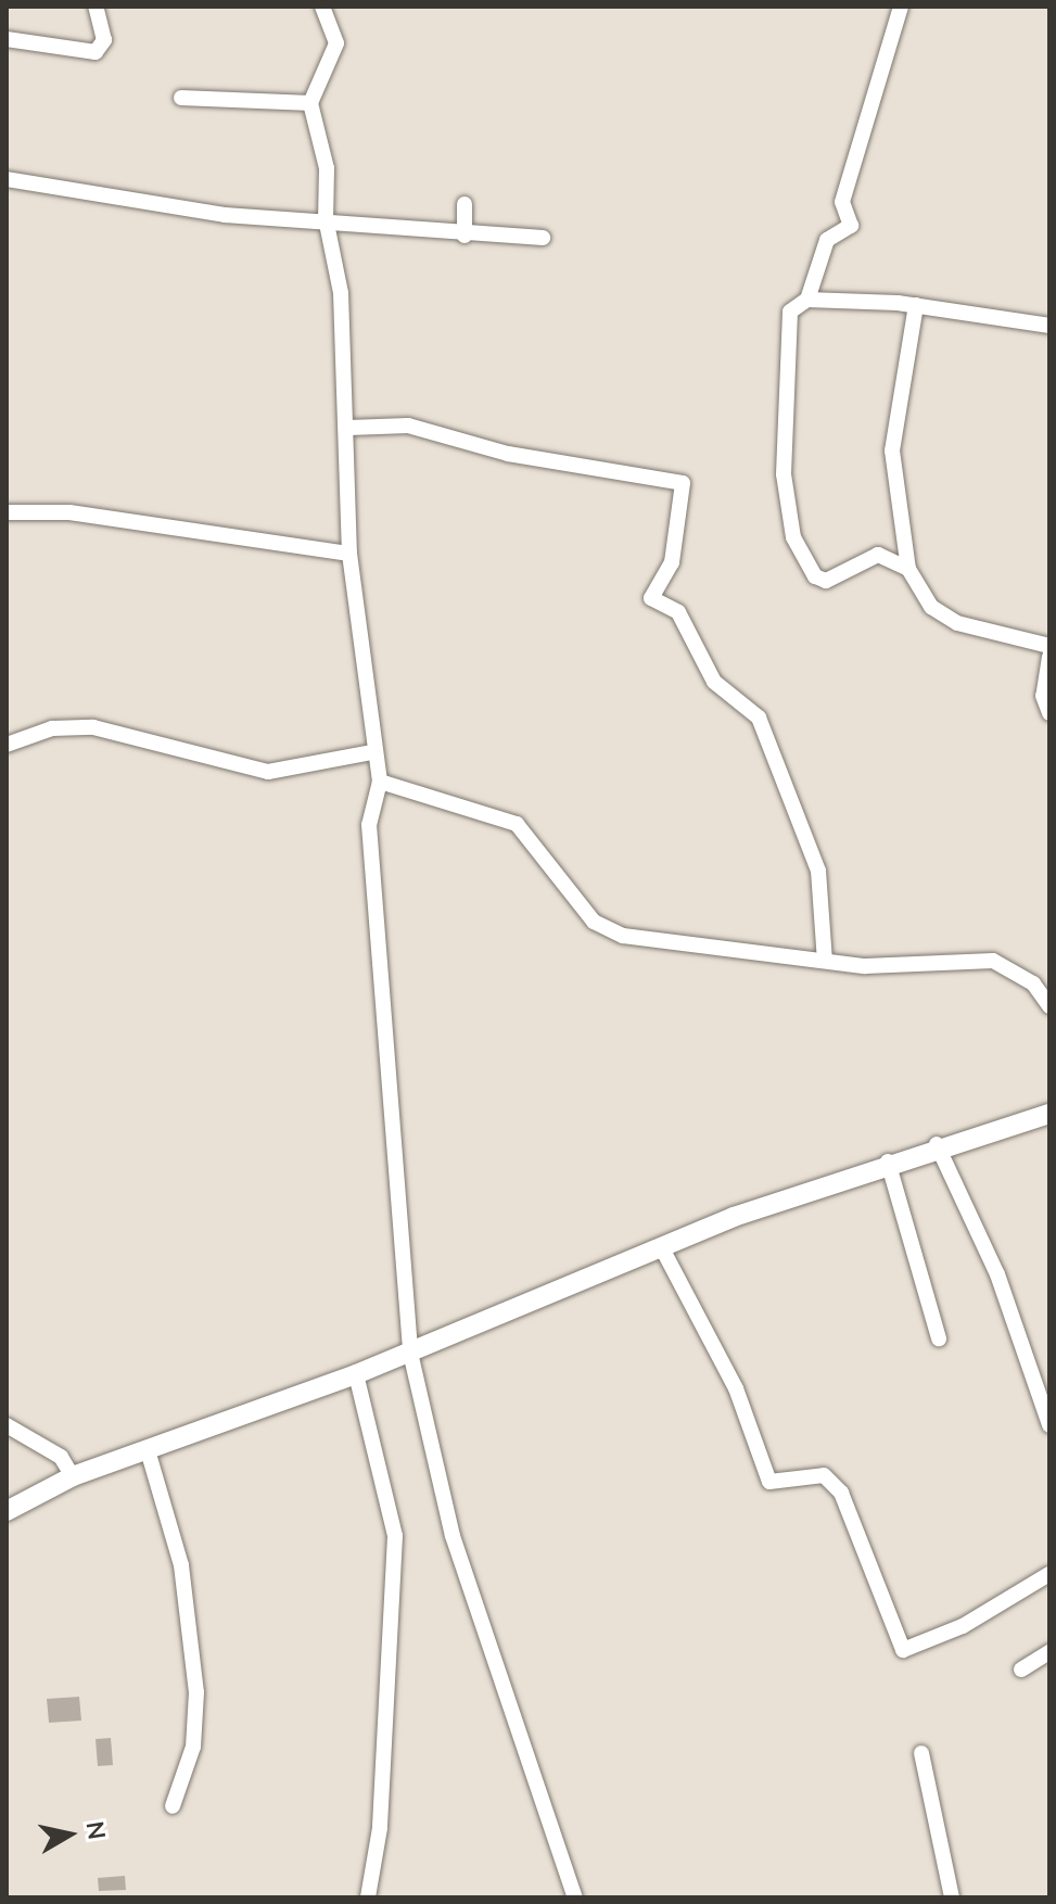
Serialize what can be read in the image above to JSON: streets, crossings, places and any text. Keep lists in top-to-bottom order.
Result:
{
  "north": "right"
}
